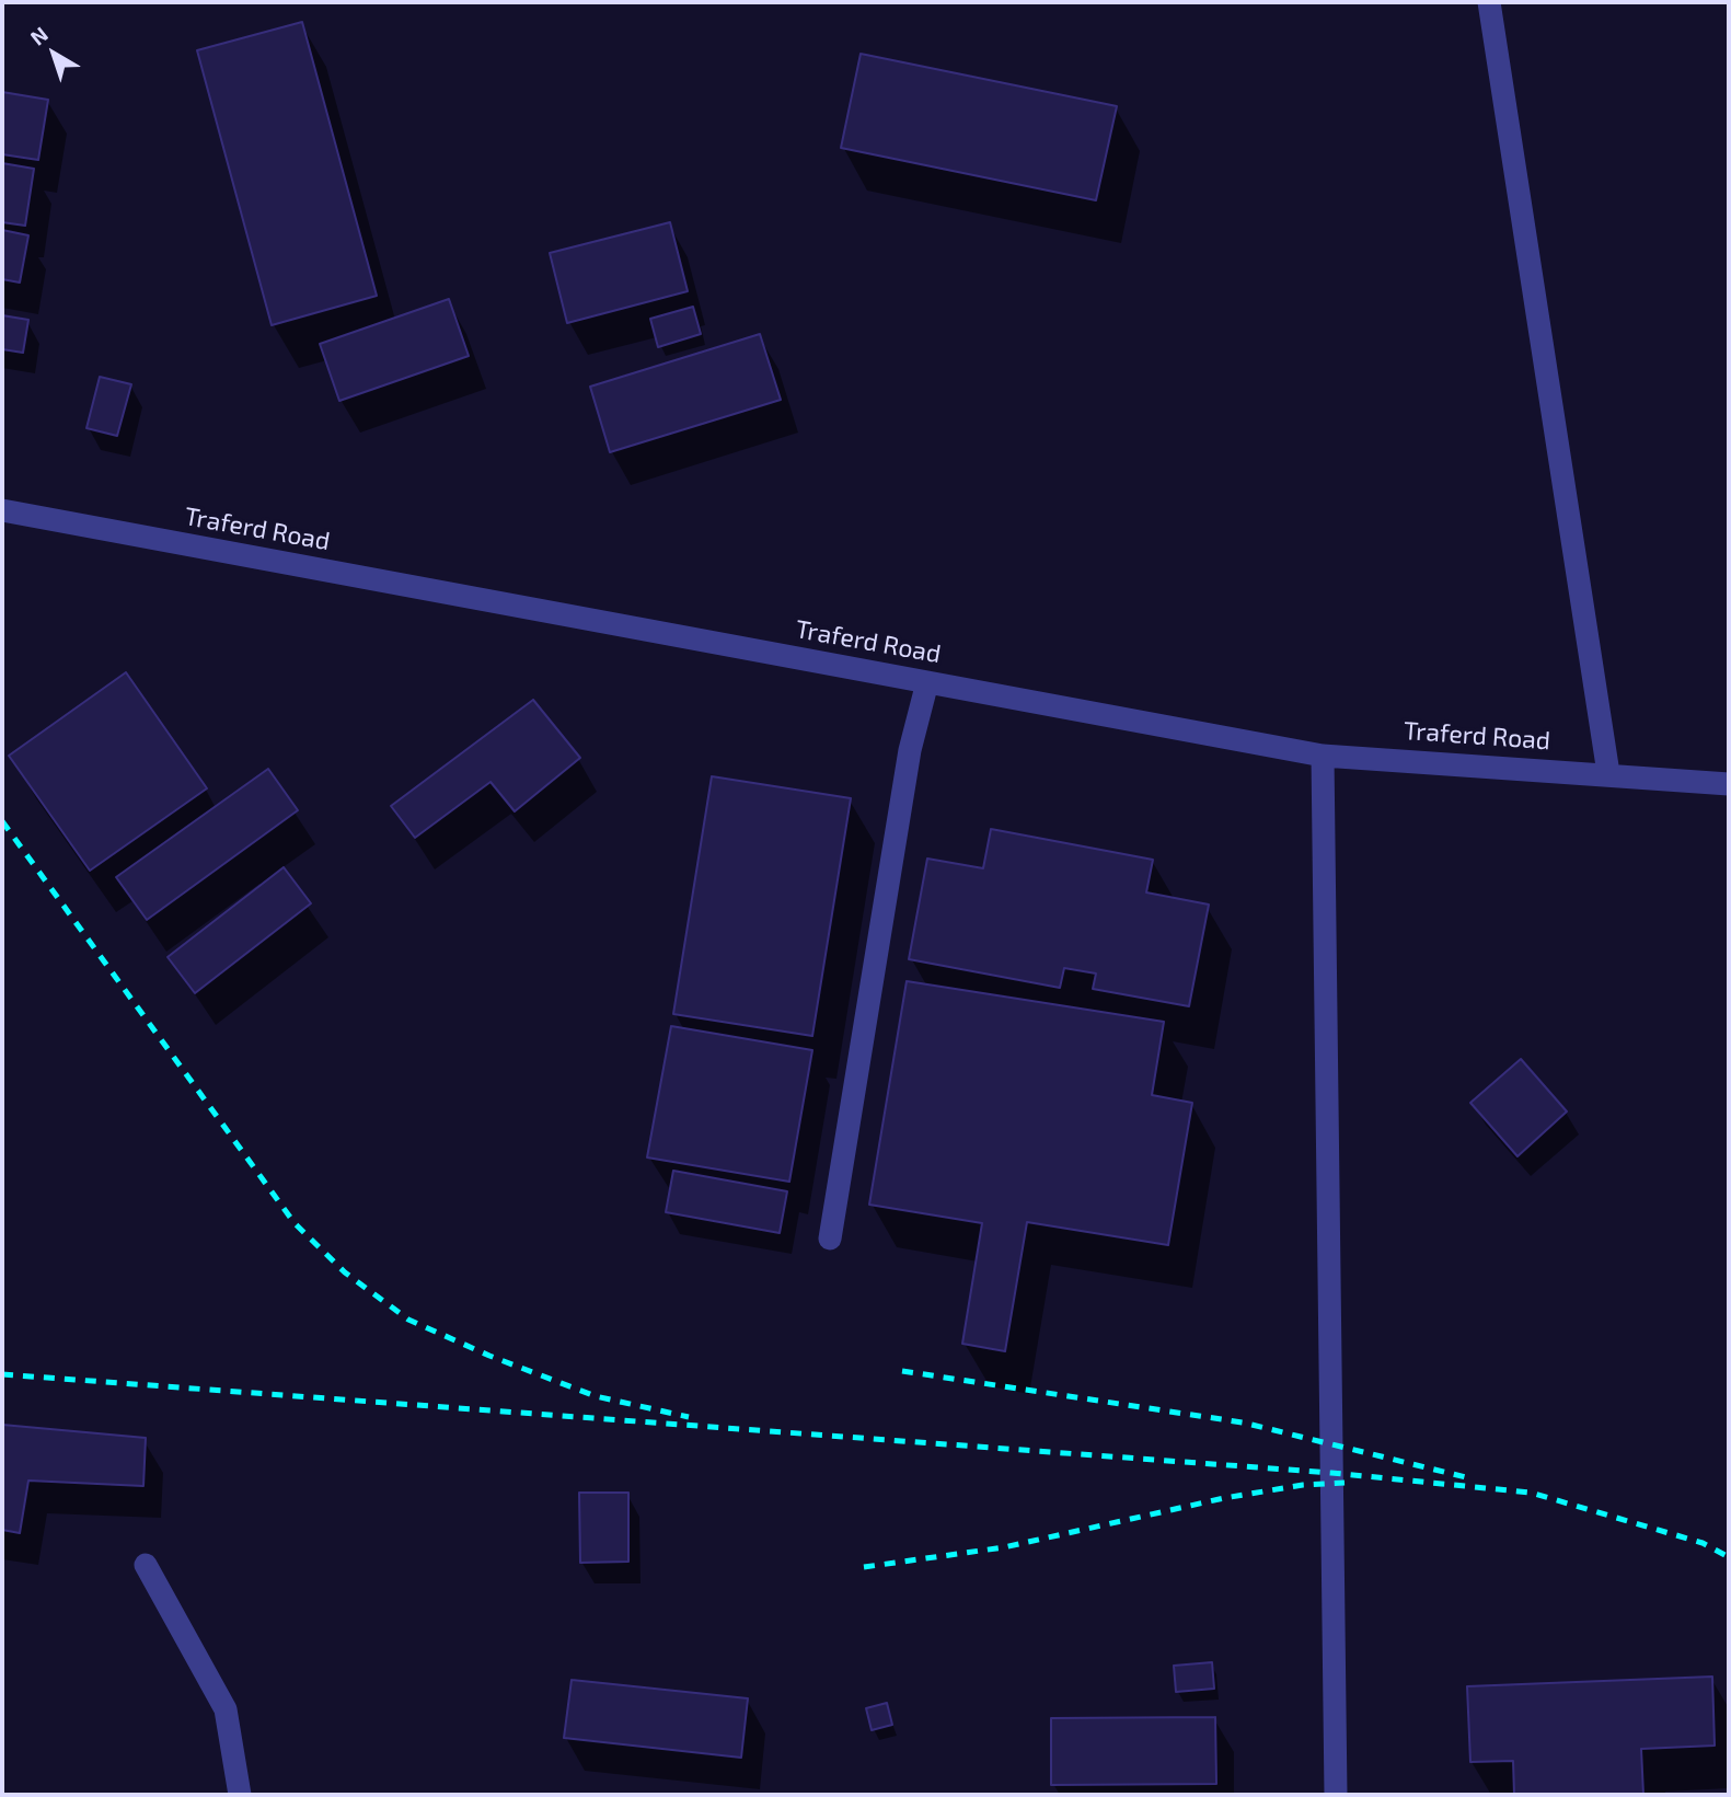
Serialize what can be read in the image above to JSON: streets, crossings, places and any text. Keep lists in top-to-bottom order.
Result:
{
  "streets": {
    "street": ["Traferd Road"]
  },
  "north": "top left"
}
